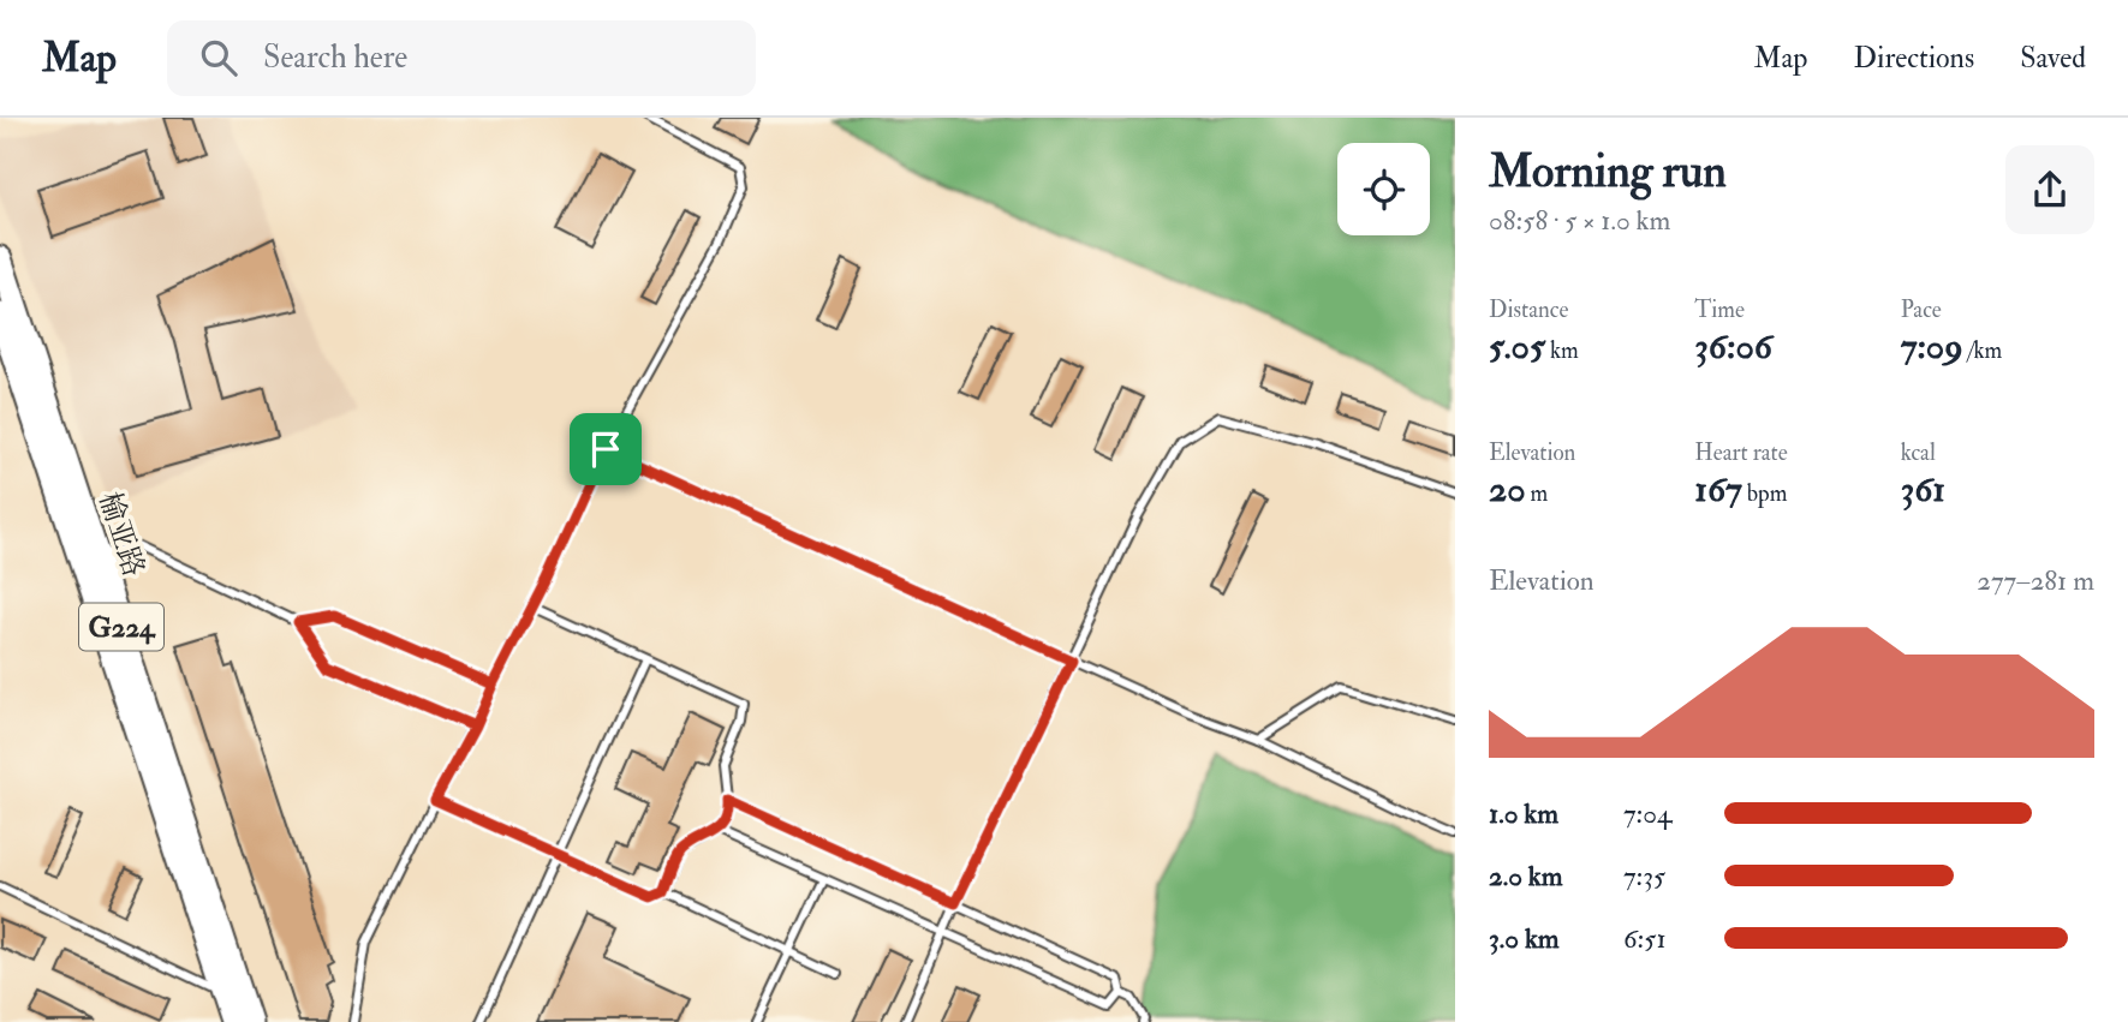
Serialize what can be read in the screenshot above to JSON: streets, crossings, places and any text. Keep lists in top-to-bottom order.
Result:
{
  "streets": {
    "highway": ["榆亚路", "G224"]
  },
  "page": {
    "header": "Map",
    "search": "Search here",
    "nav": ["Map", "Directions", "Saved"],
    "heading": ["Morning run", "08:58 · 5 × 1.0 km"],
    "stats": [
      ["Distance", "5.05 km"],
      ["Time", "36:06"],
      ["Pace", "7:09 /km"],
      ["Elevation", "20 m"],
      ["Heart rate", "167 bpm"],
      ["kcal", "361"]
    ],
    "chart": ["Elevation", "277–281 m"],
    "list": [
      {
        "name": "1.0 km",
        "note": "7:04"
      },
      {
        "name": "2.0 km",
        "note": "7:35"
      },
      {
        "name": "3.0 km",
        "note": "6:51"
      }
    ]
  }
}
